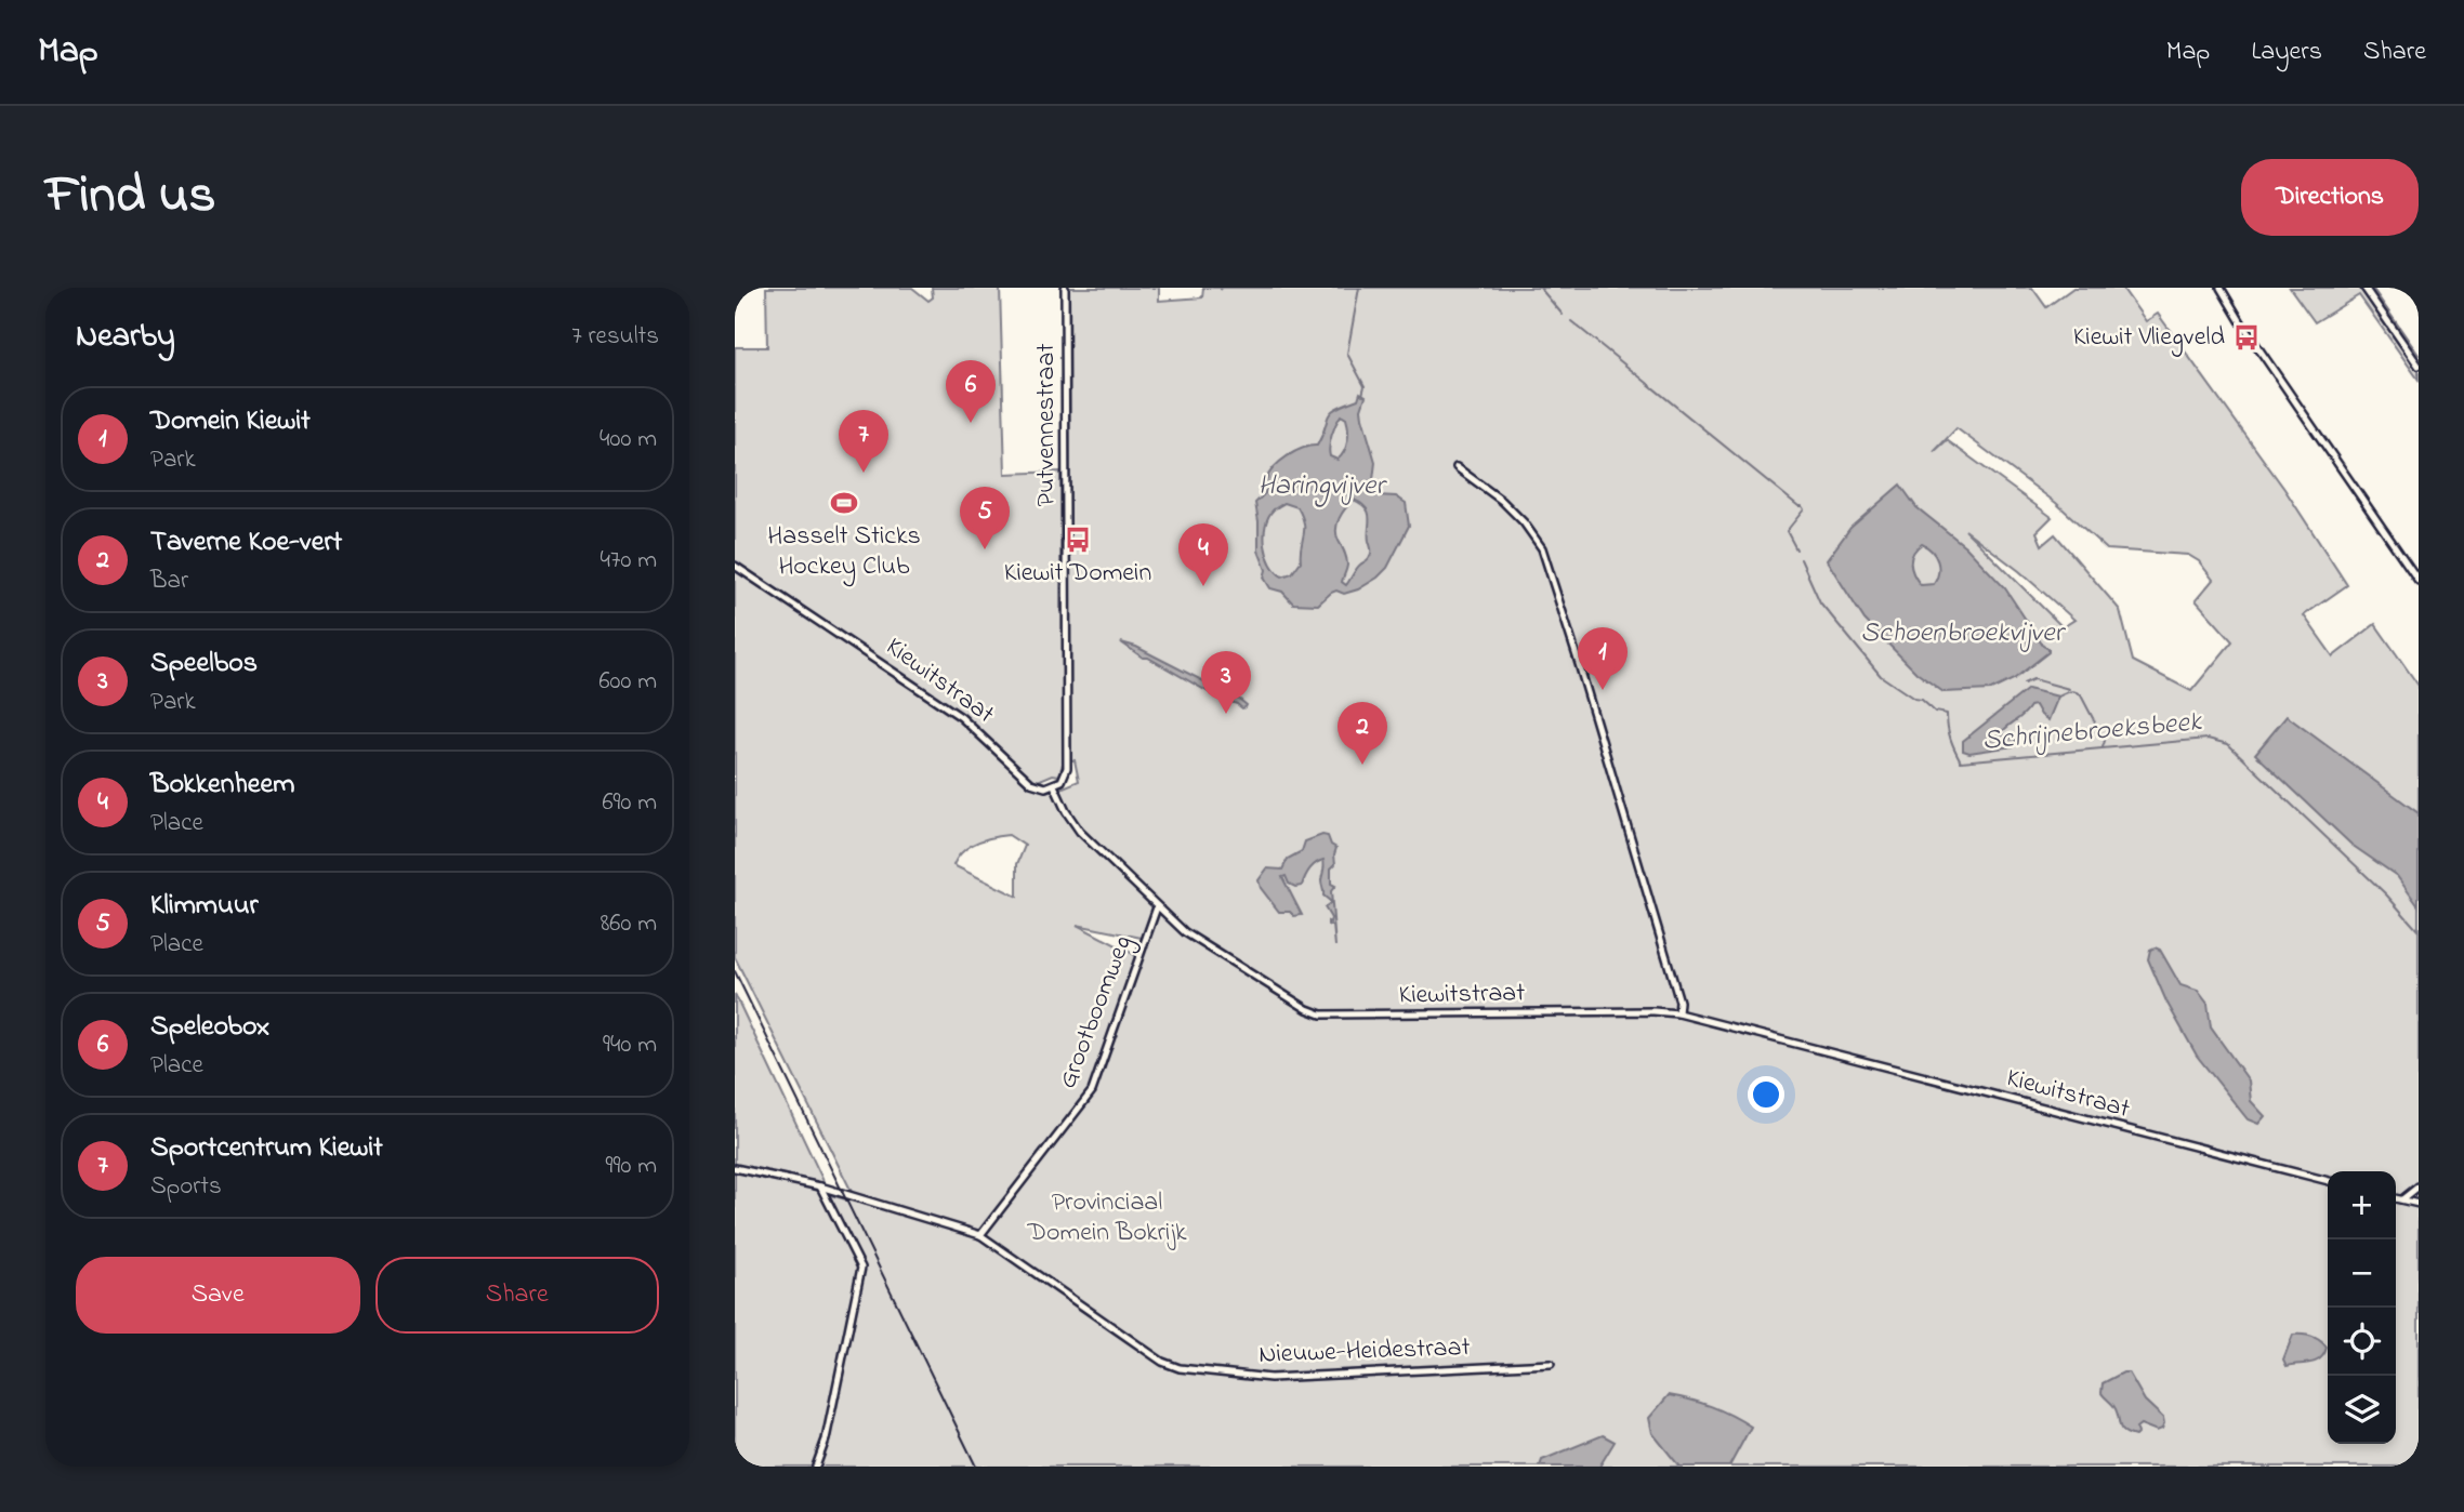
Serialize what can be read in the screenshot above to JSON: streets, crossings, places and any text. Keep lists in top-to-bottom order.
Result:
{
  "streets": {
    "street": [
      "Putvennestraat",
      "Kiewitstraat",
      "Grootboomweg",
      "Nieuwe-Heidestraat"
    ]
  },
  "crossings": [
    ["Putvennestraat", "Kiewitstraat"],
    ["Kiewitstraat", "Grootboomweg"],
    ["Grootboomweg", "Nieuwe-Heidestraat"]
  ],
  "water": ["Haringvijver", "Schoenbroekvijver", "Schrijnebroeksbeek"],
  "parks": ["Provinciaal Domein Bokrijk"],
  "places": {
    "bus stop": ["Kiewit Vliegveld", "Kiewit Domein"],
    "sports": ["Hasselt Sticks Hockey Club"]
  },
  "page": {
    "header": "Map",
    "nav": ["Map", "Layers", "Share"],
    "title": "Find us",
    "buttons": [
      "Directions",
      ["Save", "Share"]
    ],
    "heading": ["Nearby", "7 results"],
    "pins": [
      "6",
      "7",
      "5",
      "4",
      "1",
      "3",
      "2"
    ],
    "list": [
      {
        "mark": "1",
        "name": "Domein Kiewit",
        "note": "Park",
        "value": "400 m"
      },
      {
        "mark": "2",
        "name": "Taverne Koe-vert",
        "note": "Bar",
        "value": "470 m"
      },
      {
        "mark": "3",
        "name": "Speelbos",
        "note": "Park",
        "value": "600 m"
      },
      {
        "mark": "4",
        "name": "Bokkenheem",
        "note": "Place",
        "value": "690 m"
      },
      {
        "mark": "5",
        "name": "Klimmuur",
        "note": "Place",
        "value": "860 m"
      },
      {
        "mark": "6",
        "name": "Speleobox",
        "note": "Place",
        "value": "940 m"
      },
      {
        "mark": "7",
        "name": "Sportcentrum Kiewit",
        "note": "Sports",
        "value": "990 m"
      }
    ],
    "map_buttons": ["+", "−"]
  }
}
